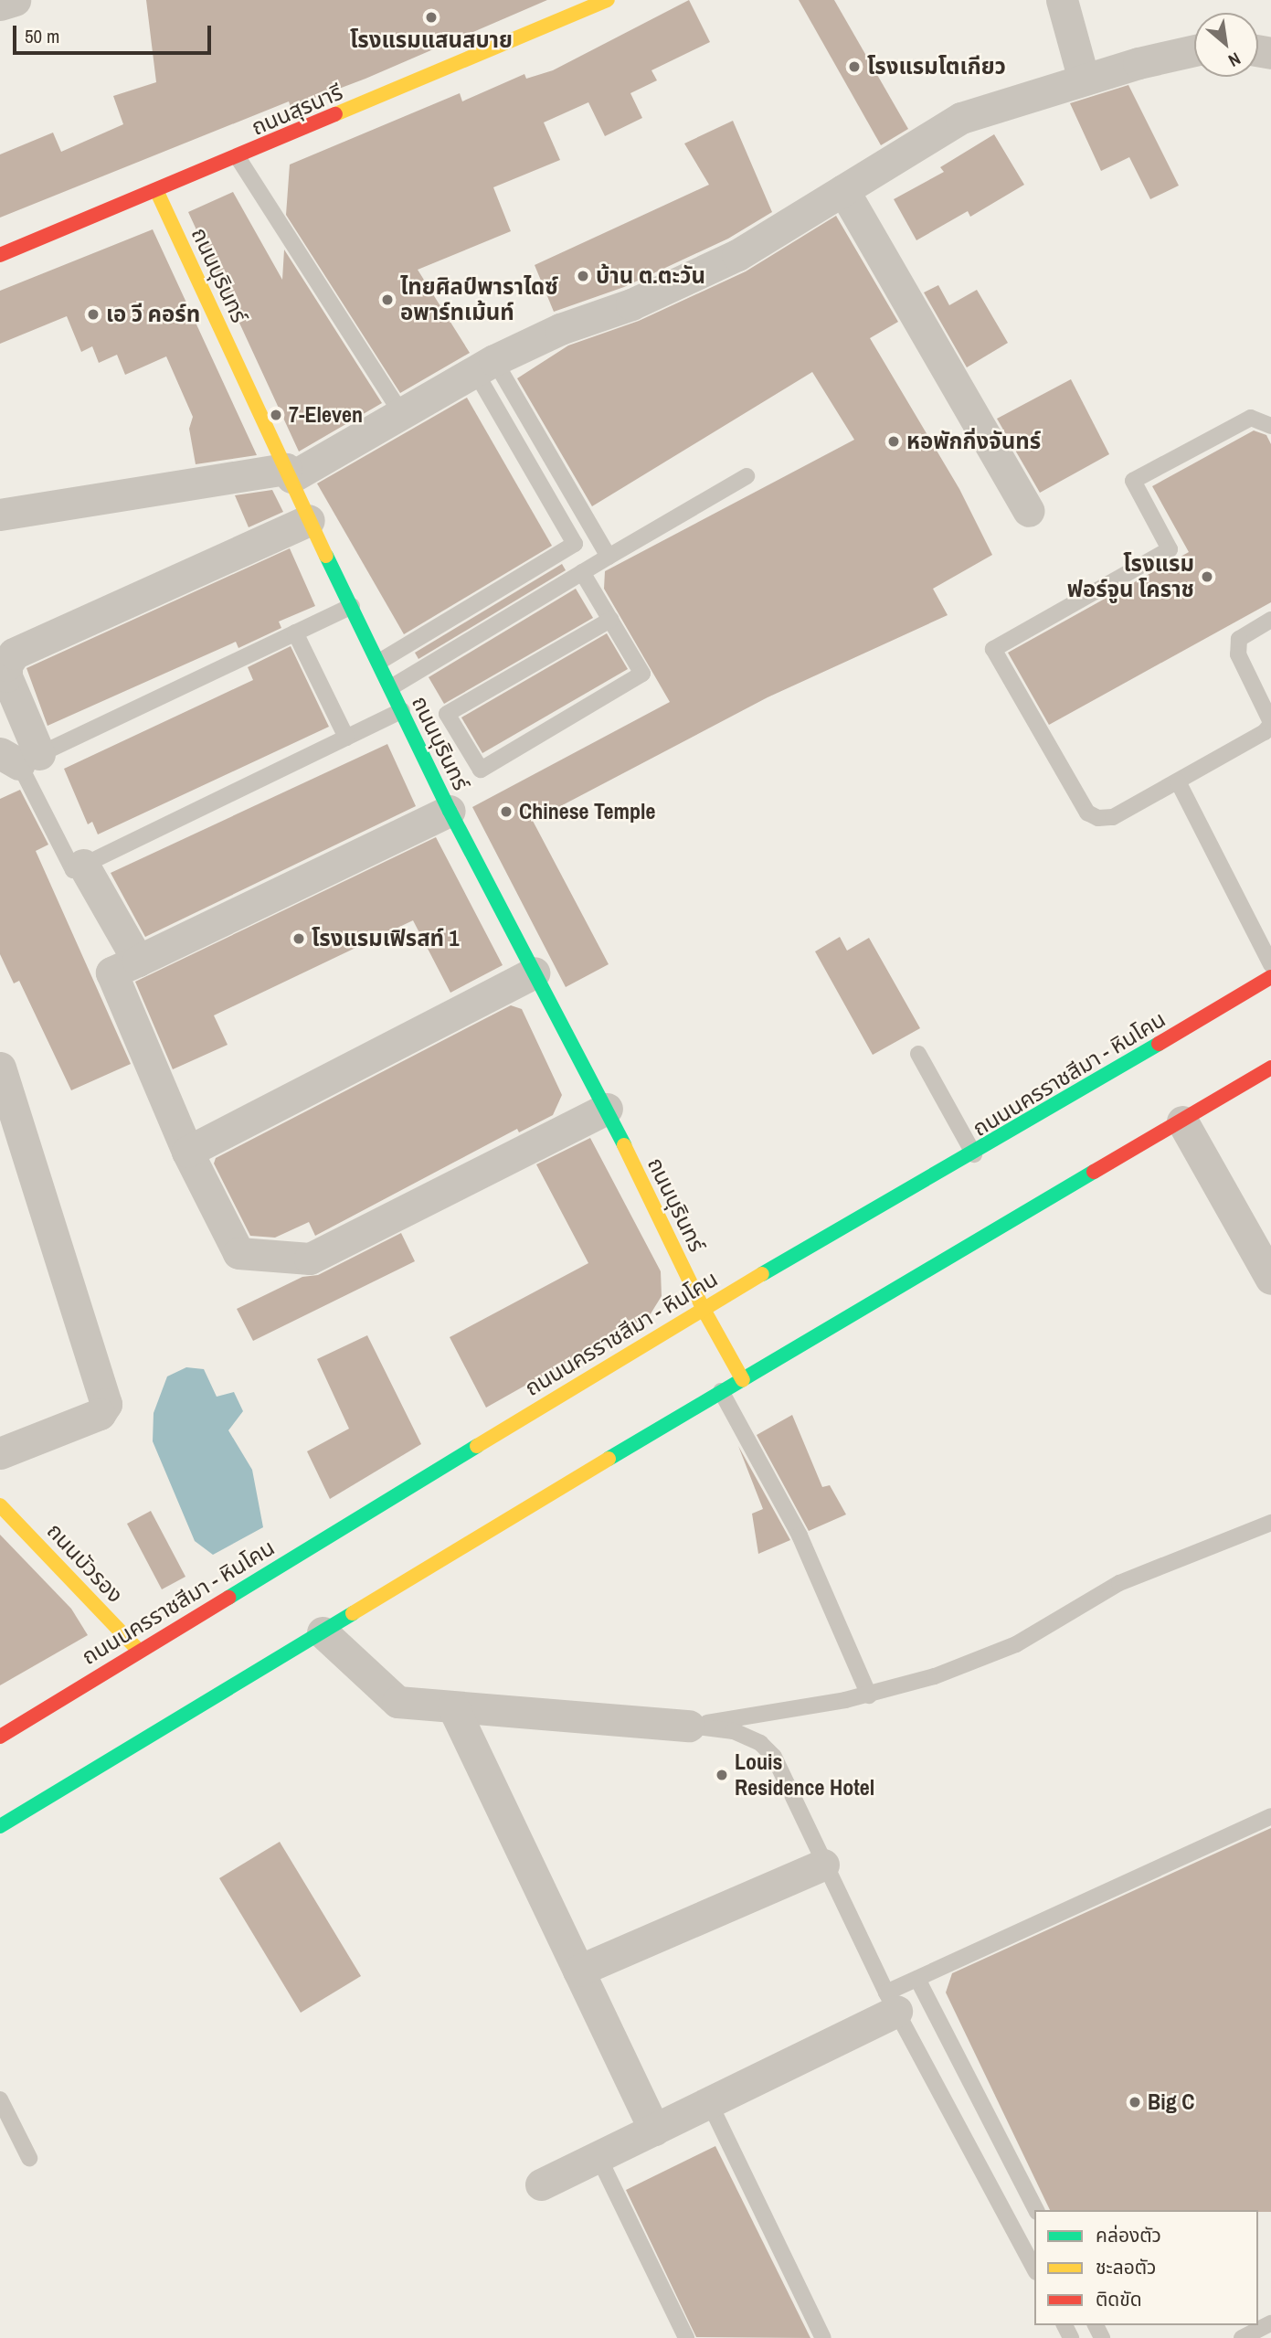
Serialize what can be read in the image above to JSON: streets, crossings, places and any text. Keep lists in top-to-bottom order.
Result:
{
  "streets": {
    "main road": [
      "ถนนสุรนารี",
      "ถนนบุรินทร์",
      "ถนนนครราชสีมา - หินโคน",
      "ถนนบัวรอง"
    ]
  },
  "crossings": [
    ["ถนนสุรนารี", "ถนนบุรินทร์"],
    ["ถนนบุรินทร์", "ถนนนครราชสีมา - หินโคน"],
    ["ถนนนครราชสีมา - หินโคน", "ถนนบัวรอง"]
  ],
  "places": [
    "โรงแรมแสนสบาย",
    "โรงแรมโตเกียว",
    "บ้าน ต.ตะวัน",
    "ไทยศิลป์พาราไดซ์ อพาร์ทเม้นท์",
    "เอ วี คอร์ท",
    "7-Eleven",
    "หอพักกิ่งจันทร์",
    "โรงแรม ฟอร์จูน โคราช",
    "Chinese Temple",
    "โรงแรมเฟิรสท์ 1",
    "Louis Residence Hotel",
    "Big C"
  ],
  "legend": ["คล่องตัว", "ชะลอตัว", "ติดขัด"],
  "scale_bar": "50 m",
  "north": "bottom right"
}
